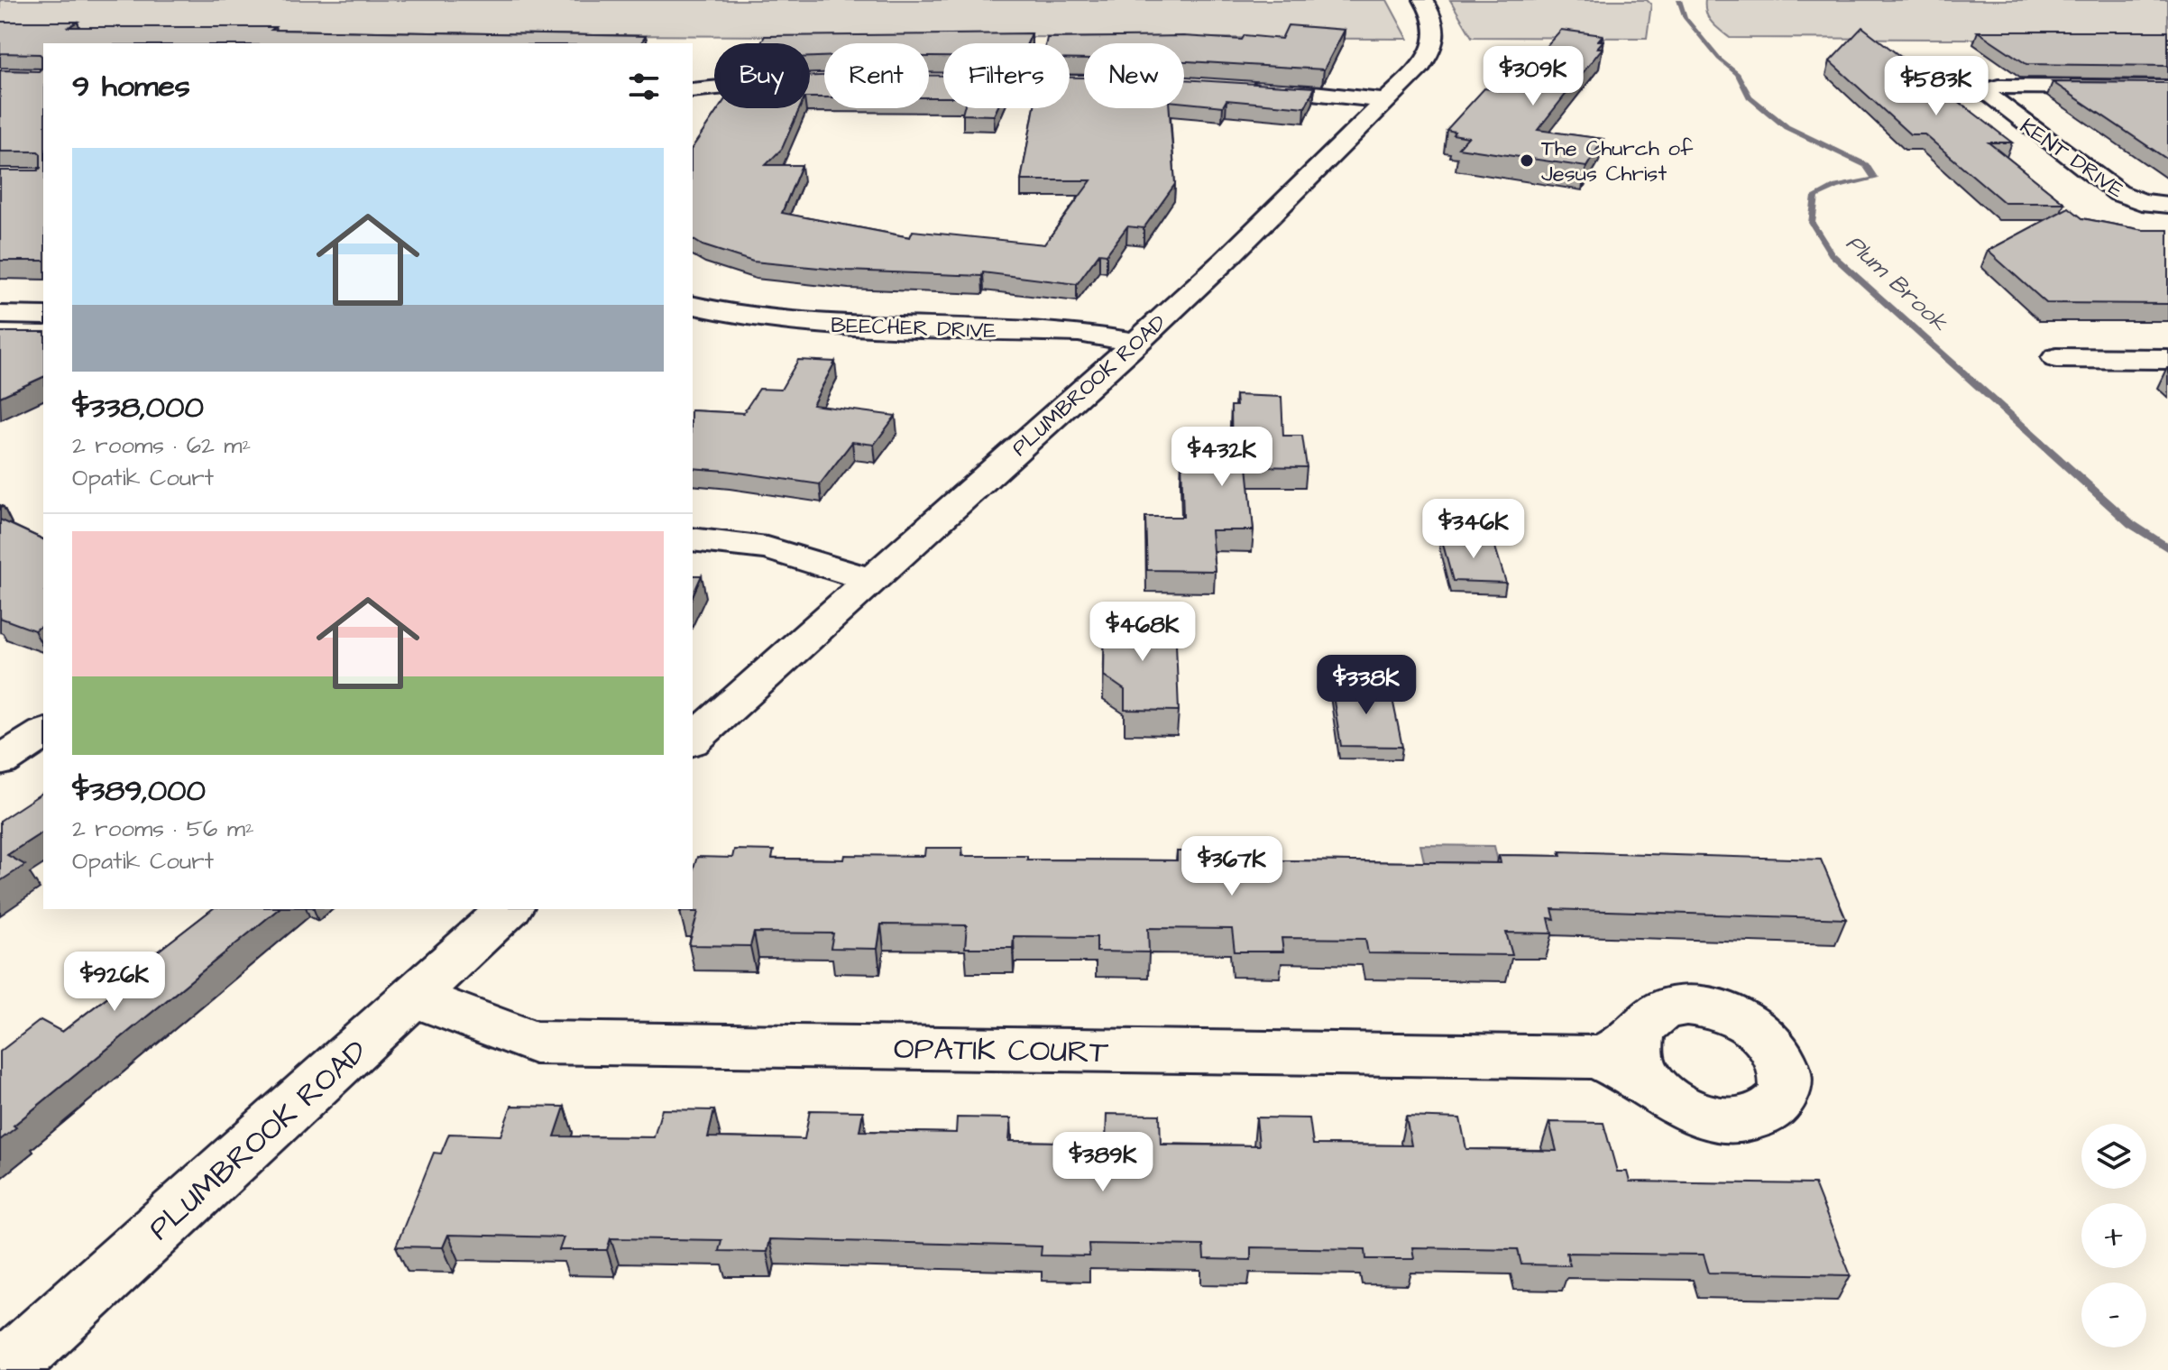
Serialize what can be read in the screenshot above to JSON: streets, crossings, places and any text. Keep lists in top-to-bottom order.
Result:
{
  "streets": {
    "street": [
      "KENT DRIVE",
      "BEECHER DRIVE",
      "PLUMBROOK ROAD",
      "OPATIK COURT"
    ]
  },
  "crossings": [
    ["BEECHER DRIVE", "PLUMBROOK ROAD"],
    ["PLUMBROOK ROAD", "OPATIK COURT"]
  ],
  "water": ["Plum Brook"],
  "places": ["The Church of Jesus Christ"],
  "page": {
    "chip": [
      "Buy",
      "Rent",
      "Filters",
      "New"
    ],
    "heading": "9 homes",
    "price": [
      "$309K",
      "$583K",
      "$432K",
      "$346K",
      "$468K",
      "$338K",
      "$367K",
      "$926K",
      "$389K"
    ],
    "list": [
      {
        "name": "$338,000",
        "note": "2 rooms · 62 m² · Opatik Court"
      },
      {
        "name": "$389,000",
        "note": "2 rooms · 56 m² · Opatik Court"
      }
    ],
    "map_buttons": ["+", "−"]
  }
}
